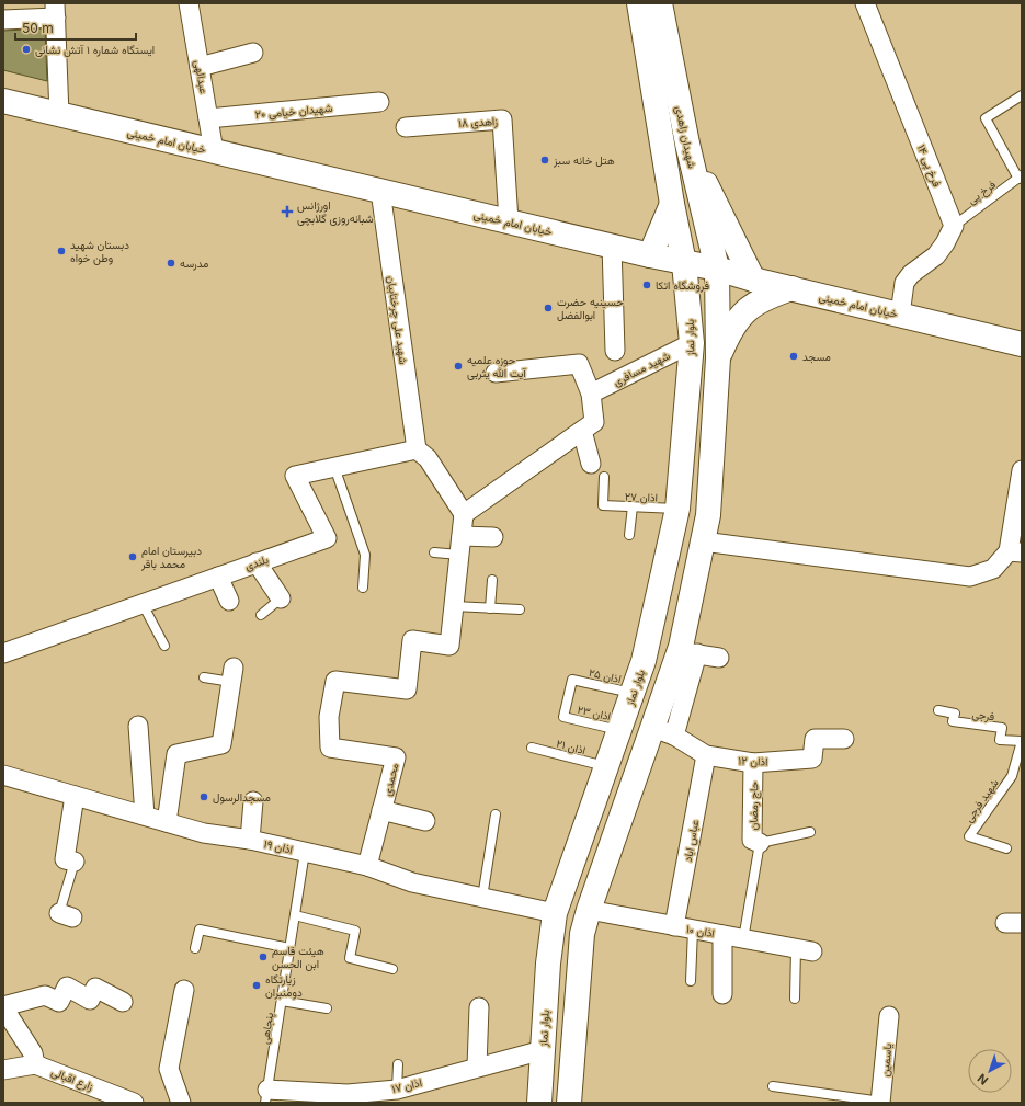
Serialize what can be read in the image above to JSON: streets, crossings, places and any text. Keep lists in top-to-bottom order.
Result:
{
  "streets": {
    "main road": ["شهیدان زاهدی", "خیابان امام خمینی", "بلوار نماز"],
    "street": [
      "عبدالهی",
      "شهیدان خیامی ۲۰",
      "زاهدی ۱۸",
      "فرخ پی ۱۴",
      "شهید علی چرختابیان",
      "شهید مسافری",
      "بلندی",
      "اذان ۱۲",
      "محمدی",
      "حاج رمضان",
      "عباس اباد",
      "اذان ۱۹",
      "اذان ۱۰",
      "یاسمین",
      "زارع اقبالی",
      "اذان ۱۷"
    ],
    "lane": [
      "فرخ پی",
      "اذان ۲۷",
      "اذان ۲۵",
      "اذان ۲۳",
      "فرجی",
      "اذان ۲۱",
      "شهید فرجی",
      "پنجاهی"
    ]
  },
  "crossings": [
    ["عبدالهی", "شهیدان خیامی ۲۰"],
    ["عبدالهی", "خیابان امام خمینی"],
    ["زاهدی ۱۸", "خیابان امام خمینی"],
    ["شهیدان زاهدی", "خیابان امام خمینی"],
    ["شهیدان زاهدی", "بلوار نماز"],
    ["خیابان امام خمینی", "شهید علی چرختابیان"],
    ["خیابان امام خمینی", "بلوار نماز"],
    ["فرخ پی ۱۴", "فرخ پی"],
    ["شهید علی چرختابیان", "بلندی"],
    ["بلوار نماز", "شهید مسافری"],
    ["بلوار نماز", "اذان ۲۷"],
    ["بلوار نماز", "اذان ۲۵"],
    ["بلوار نماز", "اذان ۲۳"],
    ["بلوار نماز", "اذان ۲۱"],
    ["بلوار نماز", "اذان ۱۹"],
    ["بلوار نماز", "اذان ۱۷"],
    ["اذان ۲۵", "اذان ۲۳"],
    ["فرجی", "شهید فرجی"],
    ["اذان ۱۲", "حاج رمضان"],
    ["اذان ۱۲", "عباس اباد"],
    ["محمدی", "اذان ۱۹"],
    ["عباس اباد", "اذان ۱۰"],
    ["اذان ۱۹", "پنجاهی"],
    ["پنجاهی", "اذان ۱۷"]
  ],
  "places": {
    "other": [
      "ایستگاه شماره ۱ آتش نشانی",
      "هتل خانه سبز",
      "دبستان شهید وطن خواه",
      "مدرسه",
      "فروشگاه اتکا",
      "حسینیه حضرت ابوالفضل",
      "مسجد",
      "حوزه علمیه آیت الله یثربی",
      "دبیرستان امام محمد باقر",
      "مسجدالرسول",
      "هیئت قاسم ابن الحسن",
      "زیارتگاه دومنبران"
    ],
    "health": ["اورژانس شبانه‌روزی گلابچی"]
  },
  "scale_bar": "50 m",
  "north": "bottom left"
}
